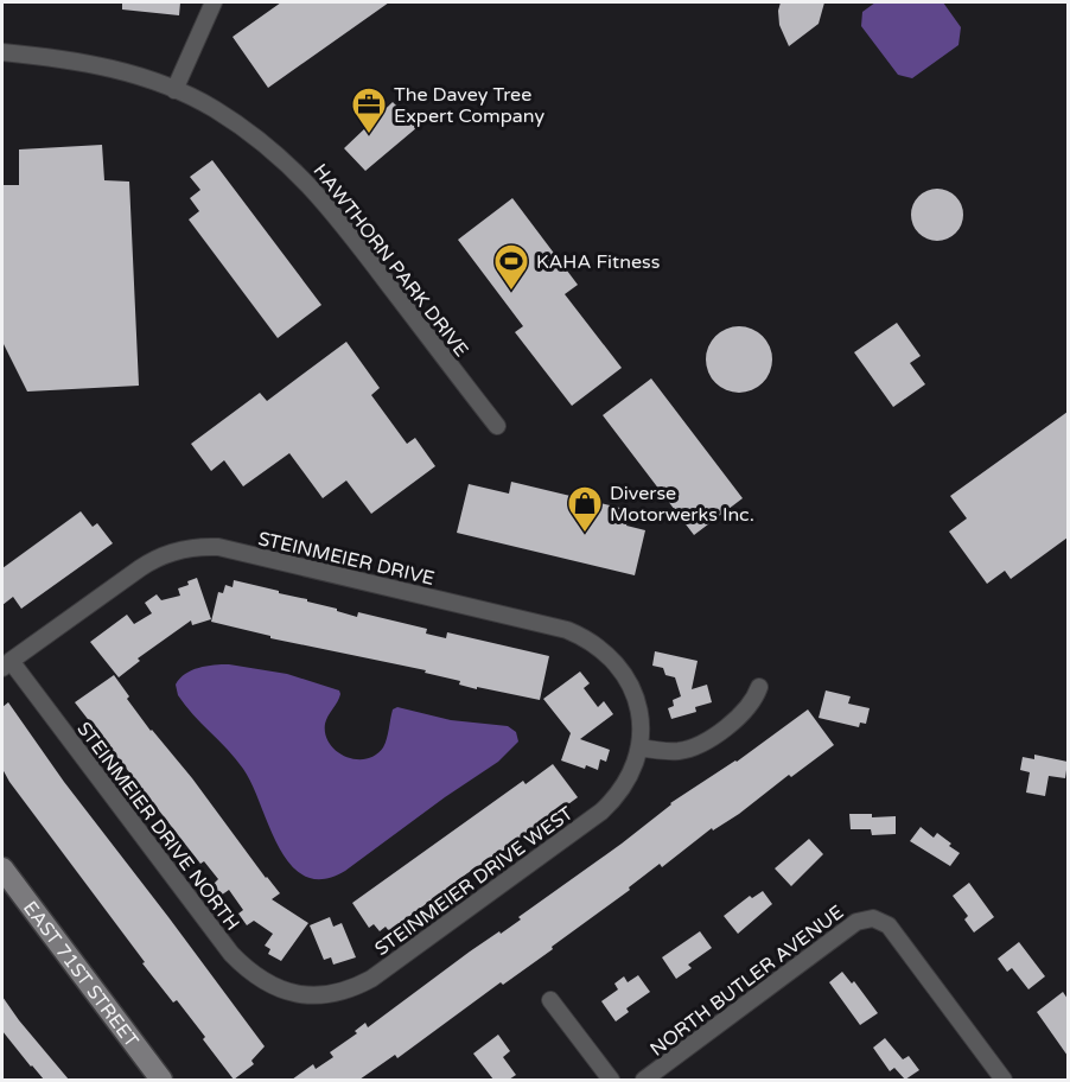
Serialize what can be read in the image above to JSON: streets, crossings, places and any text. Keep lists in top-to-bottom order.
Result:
{
  "streets": {
    "main road": ["EAST 71ST STREET"],
    "street": [
      "HAWTHORN PARK DRIVE",
      "STEINMEIER DRIVE",
      "STEINMEIER DRIVE NORTH",
      "STEINMEIER DRIVE WEST",
      "NORTH BUTLER AVENUE"
    ]
  },
  "crossings": [
    ["STEINMEIER DRIVE", "STEINMEIER DRIVE NORTH"],
    ["STEINMEIER DRIVE", "STEINMEIER DRIVE WEST"],
    ["STEINMEIER DRIVE NORTH", "STEINMEIER DRIVE WEST"]
  ],
  "places": {
    "office": ["The Davey Tree Expert Company"],
    "sports": ["KAHA Fitness"],
    "shop": ["Diverse Motorwerks Inc."]
  }
}
